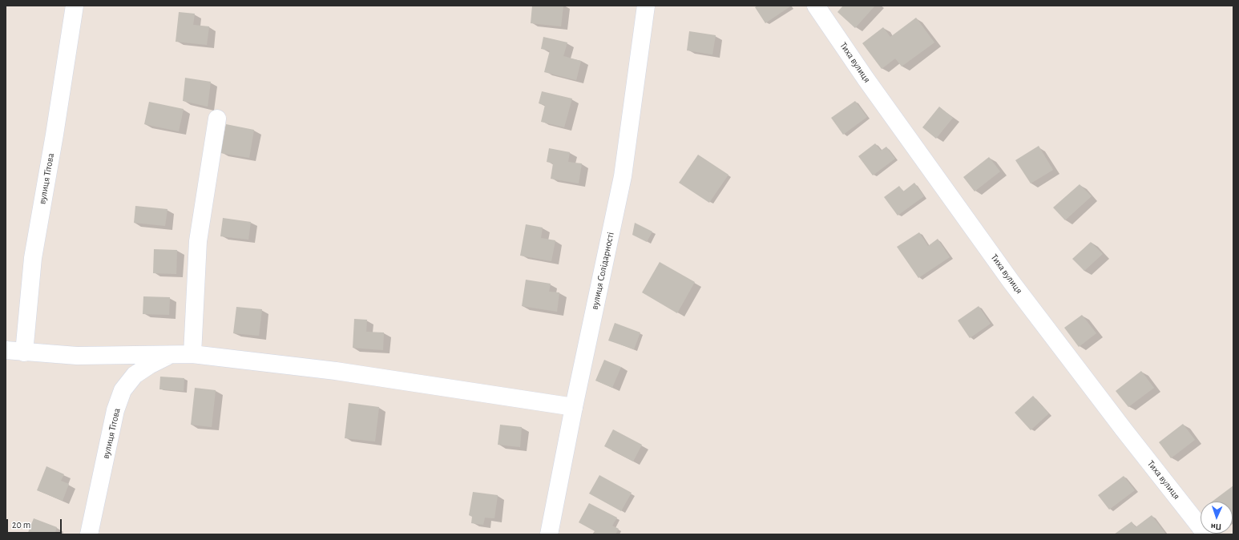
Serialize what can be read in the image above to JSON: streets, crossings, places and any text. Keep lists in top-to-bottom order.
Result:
{
  "streets": {
    "street": ["Тиха вулиця", "вулиця Тітова", "вулиця Солідарності"]
  },
  "scale_bar": "20 m",
  "north": "bottom"
}
